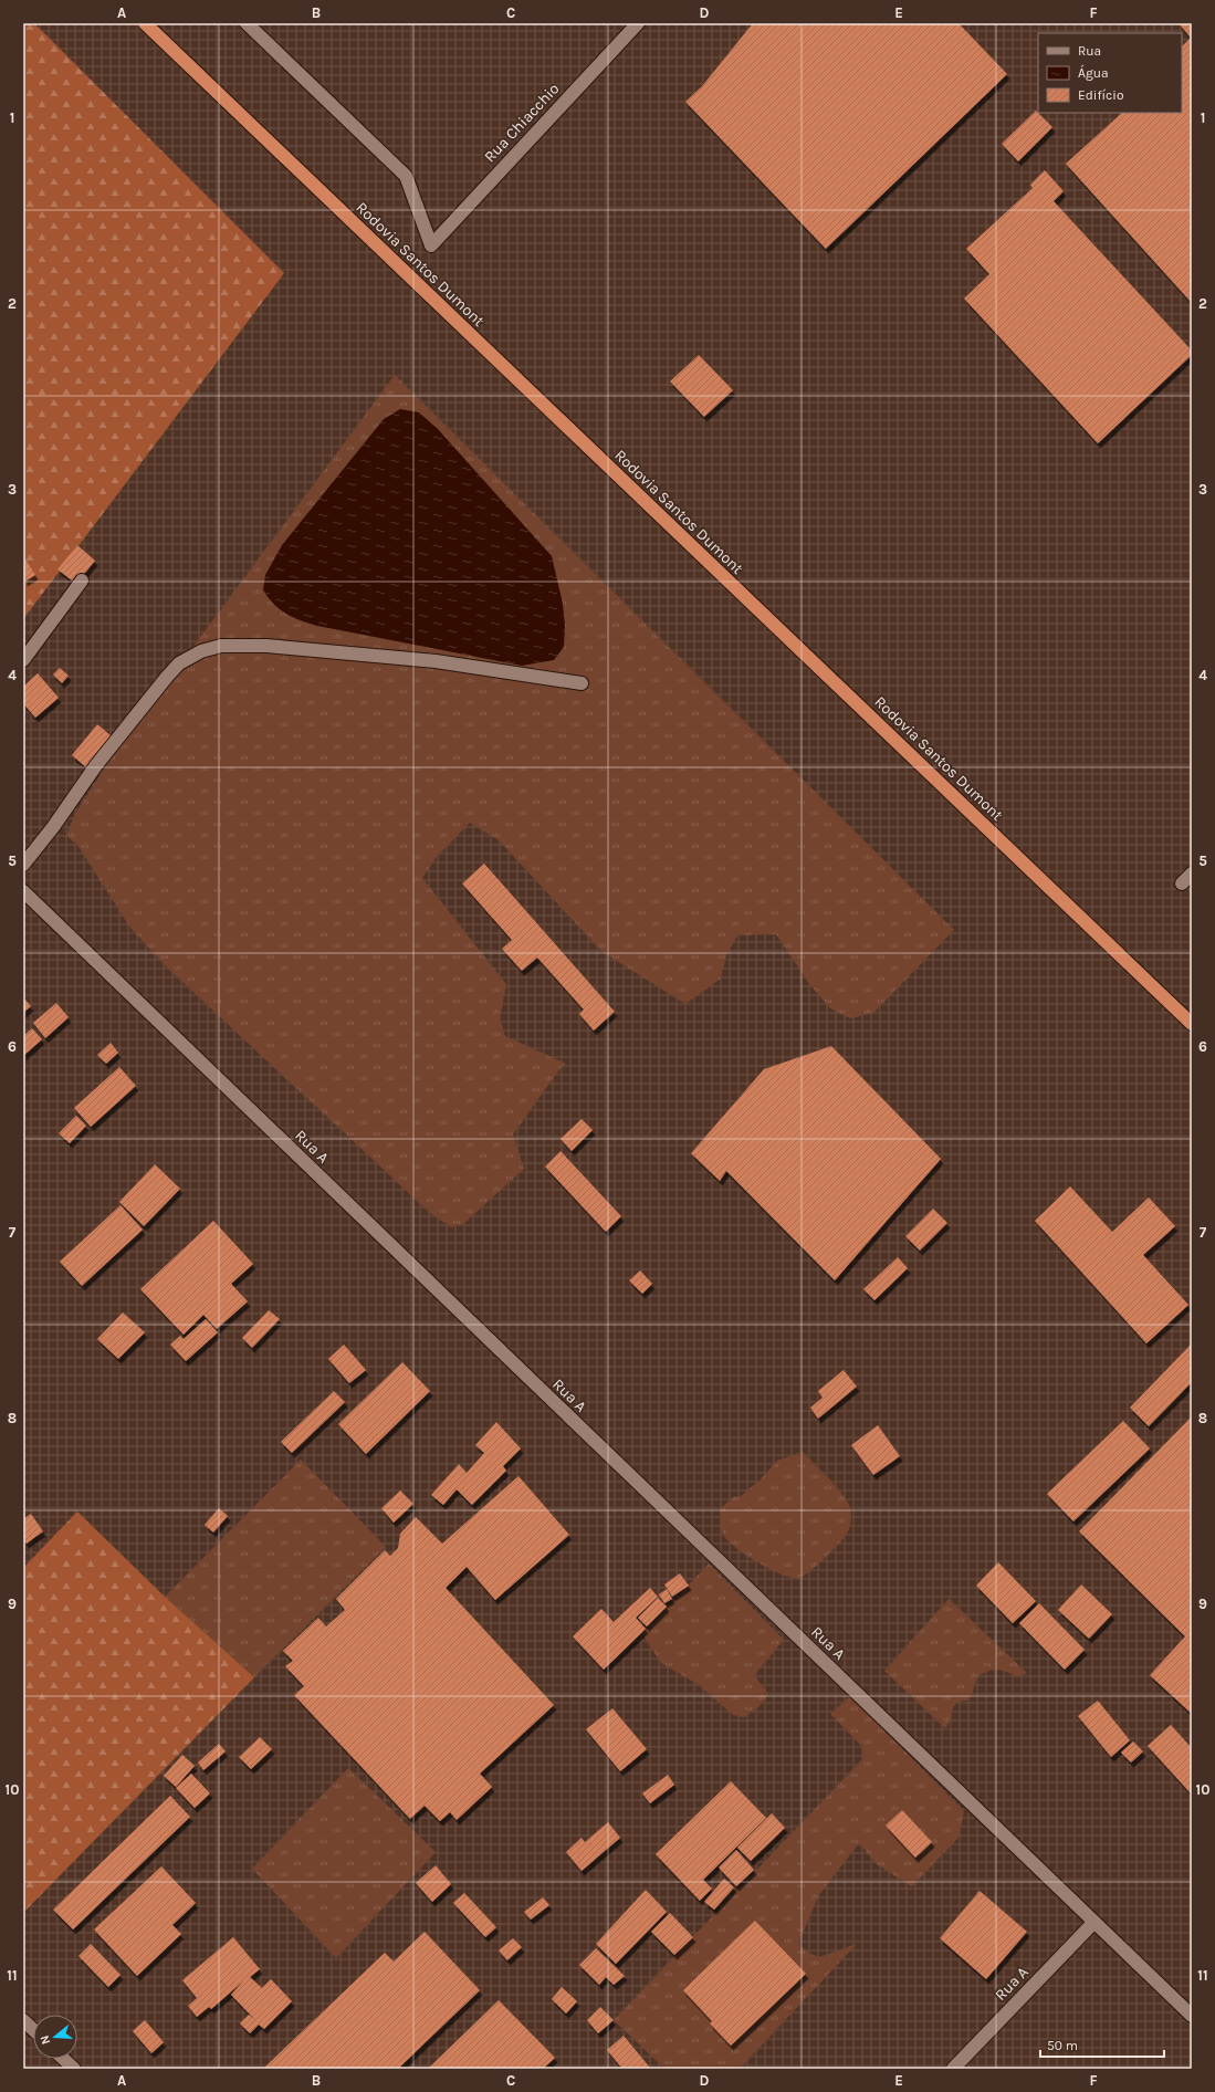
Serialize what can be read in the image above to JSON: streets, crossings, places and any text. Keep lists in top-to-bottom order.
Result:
{
  "streets": {
    "highway": ["Rodovia Santos Dumont"],
    "street": ["Rua Chiacchio", "Rua A"]
  },
  "legend": ["Rua", "Água", "Edifício"],
  "scale_bar": "50 m",
  "north": "left",
  "grid": {
    "columns": [
      "A",
      "B",
      "C",
      "D",
      "E",
      "F"
    ],
    "rows": [
      "1",
      "2",
      "3",
      "4",
      "5",
      "6",
      "7",
      "8",
      "9",
      "10",
      "11"
    ]
  }
}
